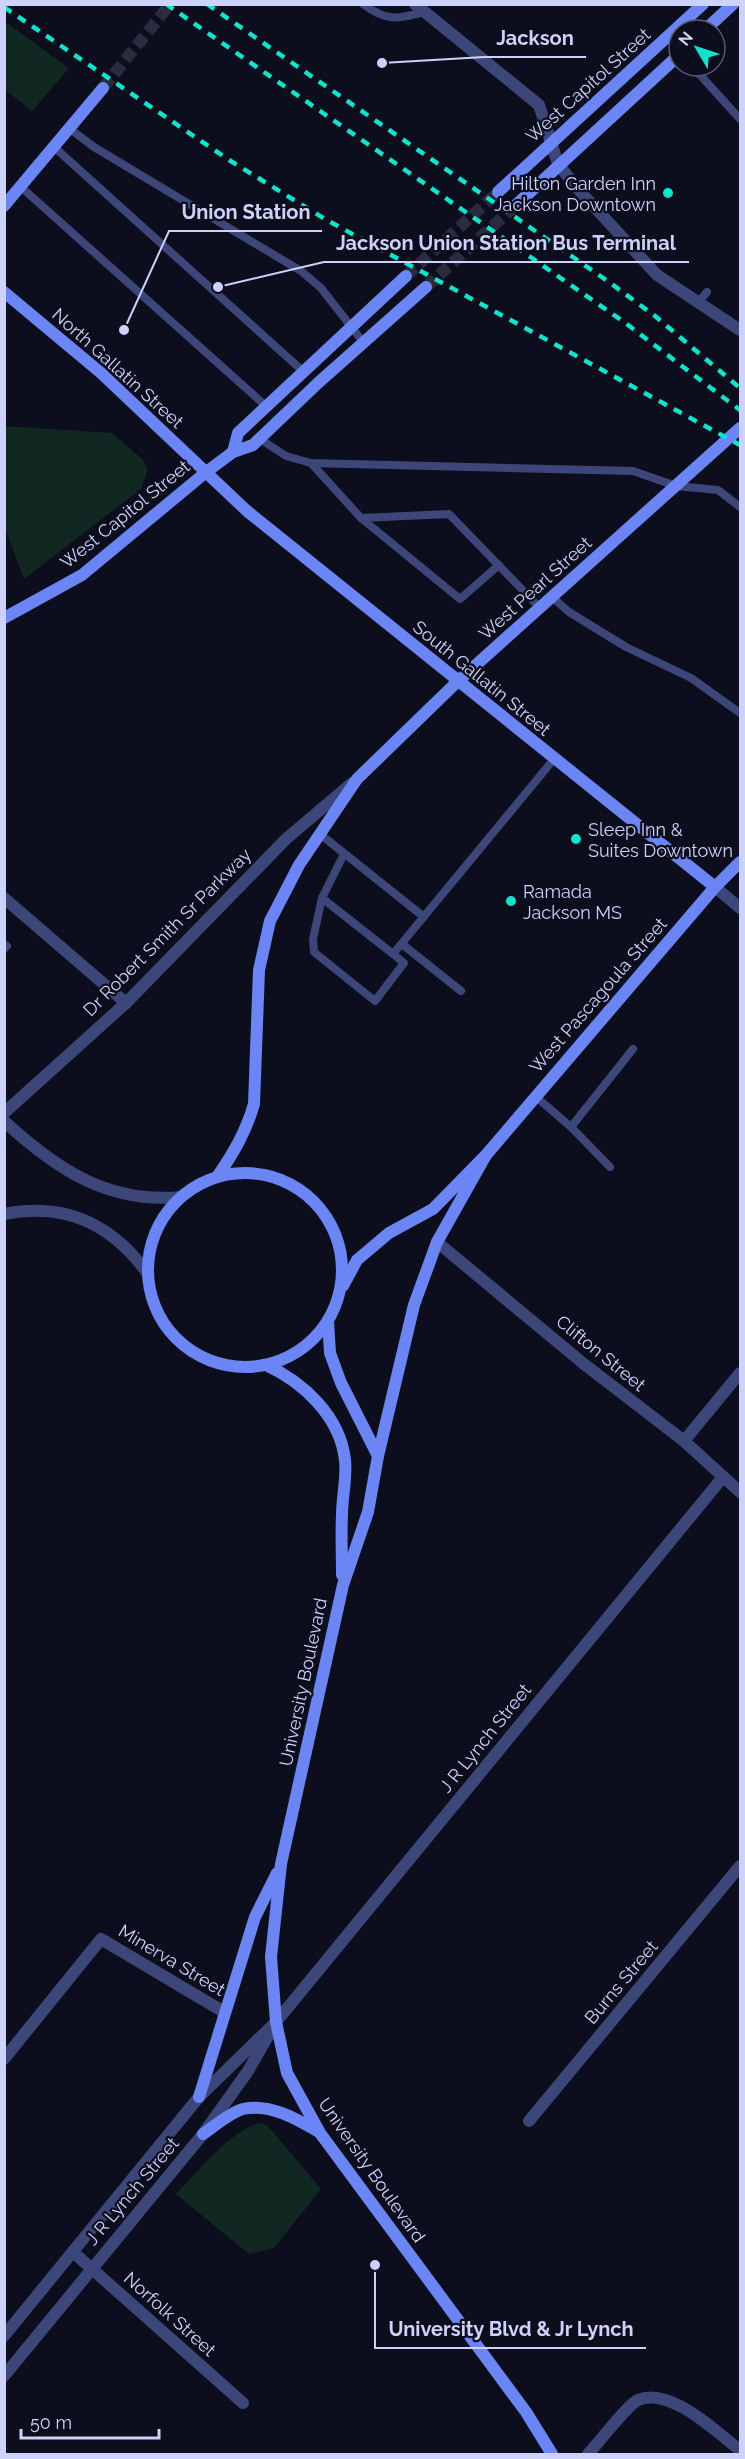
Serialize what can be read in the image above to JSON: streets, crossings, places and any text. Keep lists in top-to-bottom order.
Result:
{
  "streets": {
    "main road": [
      "West Capitol Street",
      "North Gallatin Street",
      "West Pearl Street",
      "South Gallatin Street",
      "West Pascagoula Street",
      "University Boulevard"
    ],
    "street": [
      "Dr Robert Smith Sr Parkway",
      "Clifton Street",
      "J R Lynch Street",
      "Minerva Street",
      "Burns Street",
      "Norfolk Street"
    ]
  },
  "crossings": [
    ["West Capitol Street", "North Gallatin Street"],
    ["West Capitol Street", "South Gallatin Street"],
    ["North Gallatin Street", "South Gallatin Street"],
    ["West Pearl Street", "South Gallatin Street"],
    ["West Pearl Street", "Dr Robert Smith Sr Parkway"],
    ["South Gallatin Street", "West Pascagoula Street"],
    ["West Pascagoula Street", "Clifton Street"],
    ["West Pascagoula Street", "University Boulevard"],
    ["Clifton Street", "J R Lynch Street"],
    ["University Boulevard", "J R Lynch Street"],
    ["J R Lynch Street", "Norfolk Street"]
  ],
  "places": [
    "Jackson",
    "Hilton Garden Inn Jackson Downtown",
    "Jackson Union Station Bus Terminal",
    "Union Station",
    "Sleep Inn & Suites Downtown",
    "Ramada Jackson MS",
    "University Blvd & Jr Lynch"
  ],
  "scale_bar": "50 m",
  "north": "top left"
}
